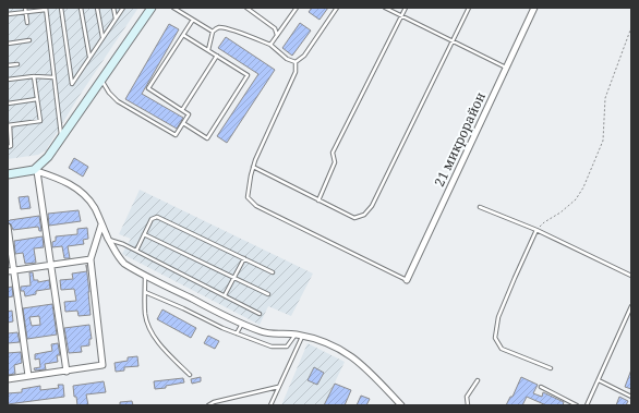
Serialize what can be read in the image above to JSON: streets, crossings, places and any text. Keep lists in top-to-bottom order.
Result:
{
  "streets": {
    "street": ["21 микрорайон"]
  }
}
